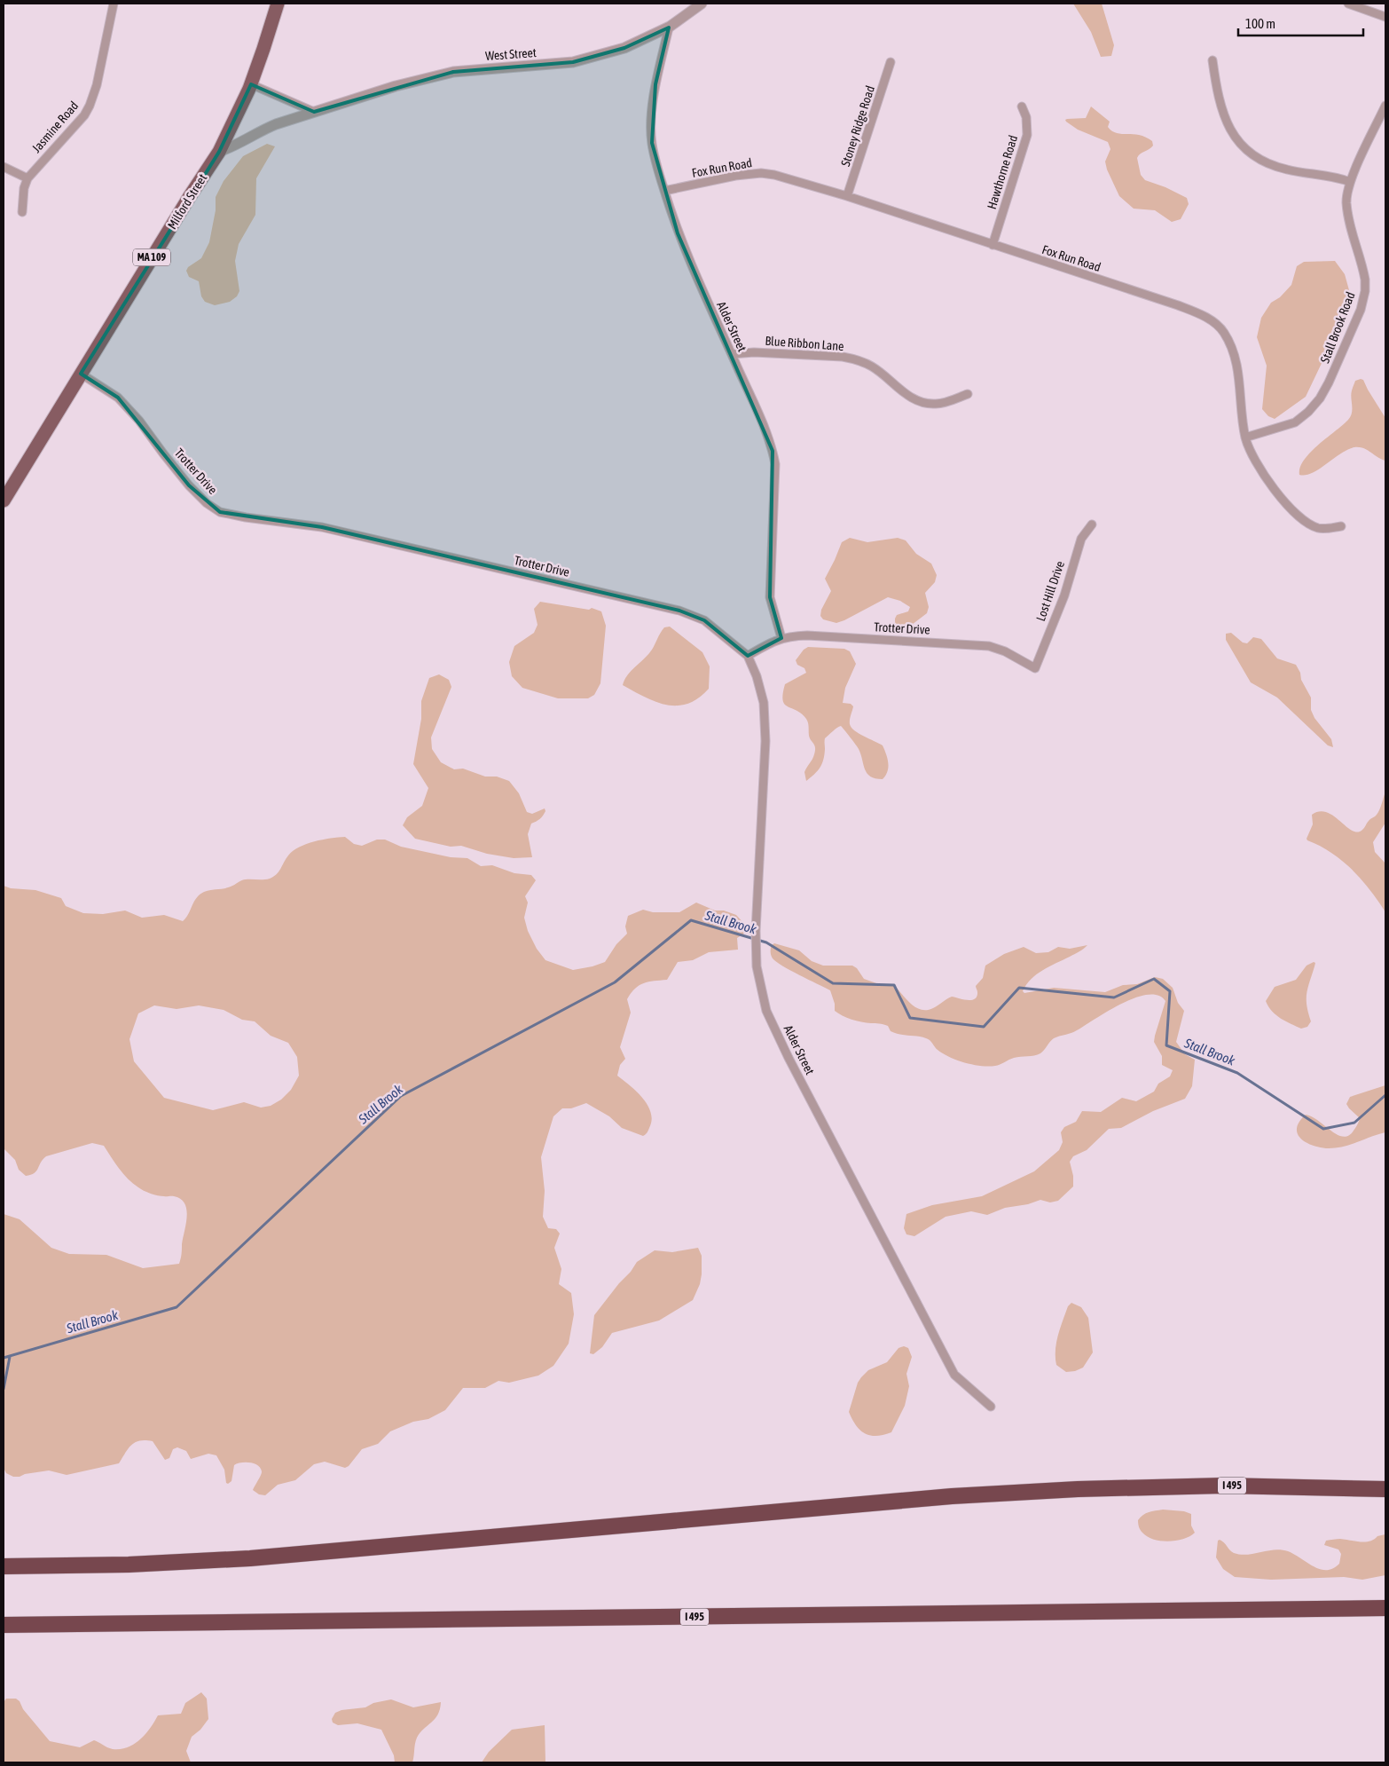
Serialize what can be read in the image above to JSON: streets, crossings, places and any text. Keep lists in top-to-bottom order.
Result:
{
  "streets": {
    "highway": ["I 495"],
    "main road": ["Milford Street", "MA 109"],
    "street": [
      "West Street",
      "Stoney Ridge Road",
      "Jasmine Road",
      "Fox Run Road",
      "Hawthorne Road",
      "Alder Street",
      "Stall Brook Road",
      "Blue Ribbon Lane",
      "Trotter Drive",
      "Lost Hill Drive"
    ]
  },
  "crossings": [
    ["West Street", "Milford Street"],
    ["West Street", "Alder Street"],
    ["Stoney Ridge Road", "Fox Run Road"],
    ["Fox Run Road", "Hawthorne Road"],
    ["Fox Run Road", "Alder Street"],
    ["Fox Run Road", "Stall Brook Road"],
    ["Milford Street", "Trotter Drive"],
    ["Alder Street", "Blue Ribbon Lane"],
    ["Alder Street", "Trotter Drive"],
    ["Trotter Drive", "Lost Hill Drive"]
  ],
  "water": ["Stall Brook"],
  "scale_bar": "100 m"
}
